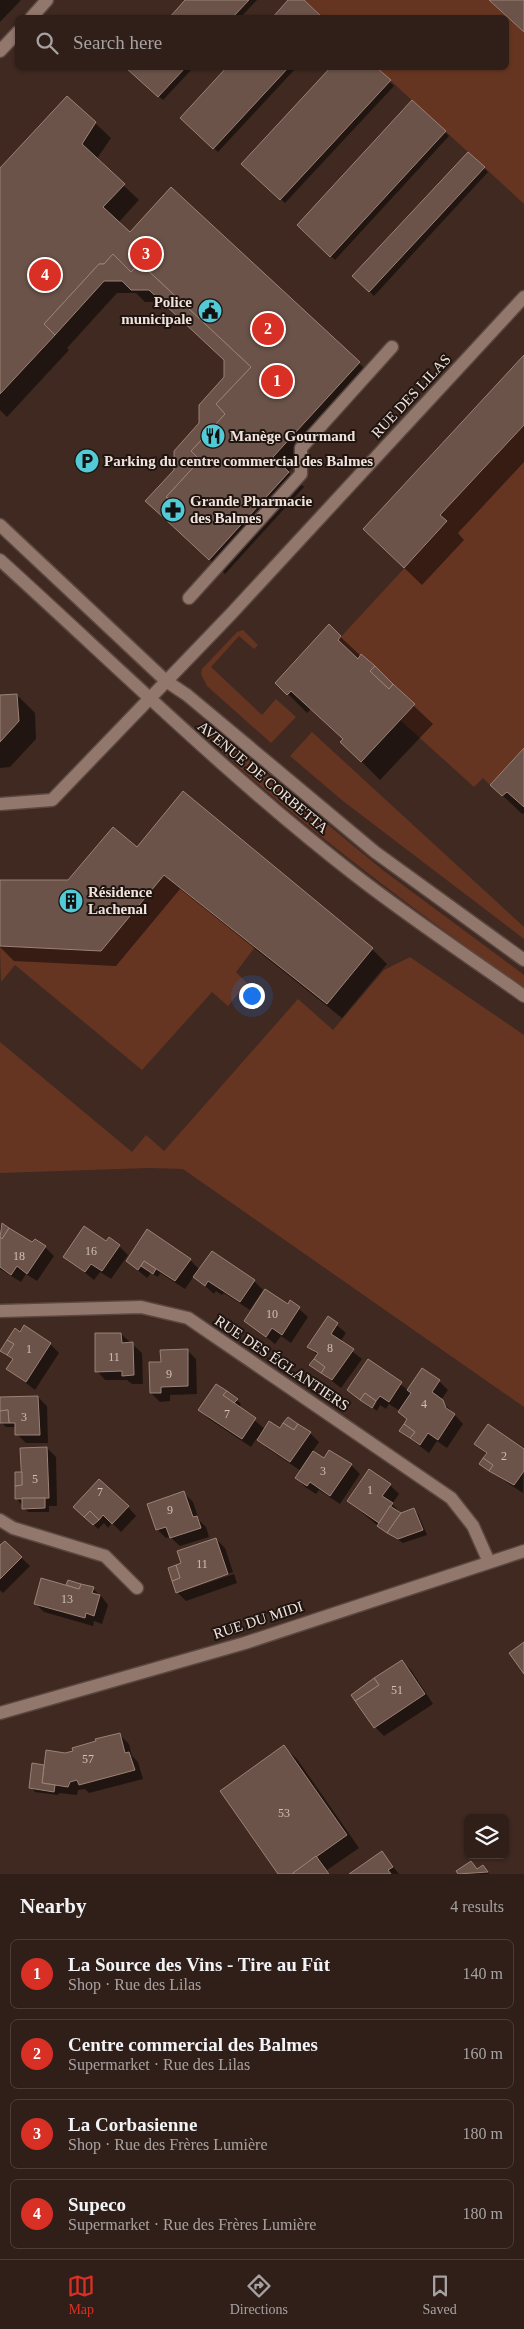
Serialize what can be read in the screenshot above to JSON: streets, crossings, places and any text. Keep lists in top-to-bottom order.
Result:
{
  "streets": {
    "street": [
      "RUE DES LILAS",
      "AVENUE DE CORBETTA",
      "RUE DES ÉGLANTIERS",
      "RUE DU MIDI"
    ]
  },
  "crossings": [
    ["RUE DES LILAS", "AVENUE DE CORBETTA"],
    ["RUE DES ÉGLANTIERS", "RUE DU MIDI"]
  ],
  "places": {
    "public building": ["Police municipale"],
    "restaurant": ["Manège Gourmand"],
    "parking": ["Parking du centre commercial des Balmes"],
    "pharmacy": ["Grande Pharmacie des Balmes"],
    "building": ["Résidence Lachenal"]
  },
  "house_numbers": [
    "16",
    "18",
    "10",
    "8",
    "1",
    "11",
    "9",
    "4",
    "7",
    "3",
    "2",
    "3",
    "5",
    "1",
    "7",
    "9",
    "11",
    "13",
    "51",
    "57",
    "53"
  ],
  "page": {
    "search": "Search here",
    "pins": [
      "3",
      "4",
      "2",
      "1"
    ],
    "heading": ["Nearby", "4 results"],
    "list": [
      {
        "mark": "1",
        "name": "La Source des Vins - Tire au Fût",
        "note": "Shop · Rue des Lilas",
        "value": "140 m"
      },
      {
        "mark": "2",
        "name": "Centre commercial des Balmes",
        "note": "Supermarket · Rue des Lilas",
        "value": "160 m"
      },
      {
        "mark": "3",
        "name": "La Corbasienne",
        "note": "Shop · Rue des Frères Lumière",
        "value": "180 m"
      },
      {
        "mark": "4",
        "name": "Supeco",
        "note": "Supermarket · Rue des Frères Lumière",
        "value": "180 m"
      }
    ],
    "nav": ["Map", "Directions", "Saved"]
  }
}
